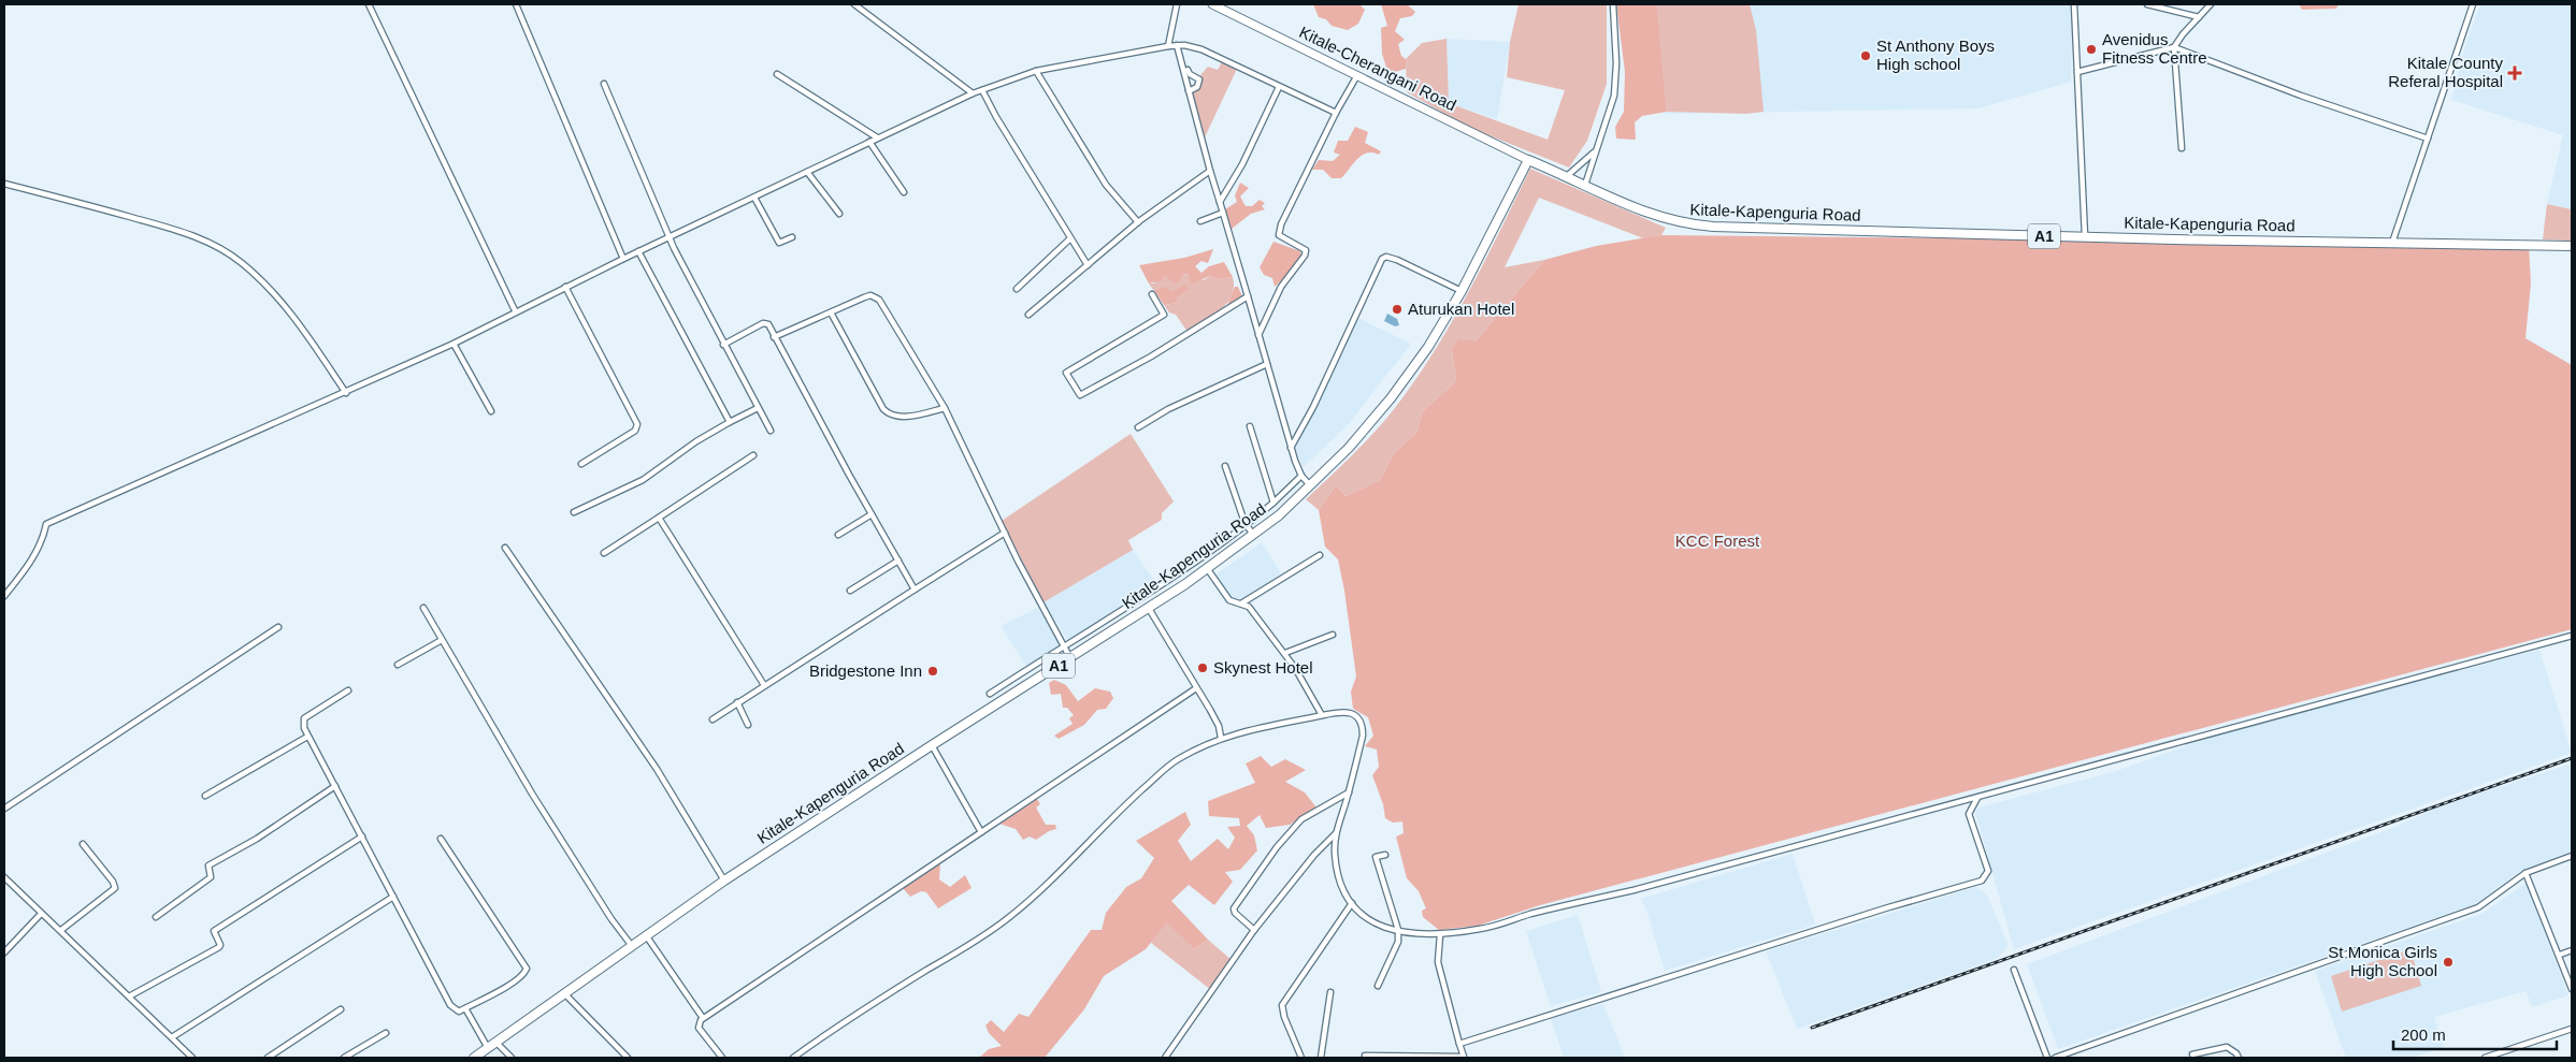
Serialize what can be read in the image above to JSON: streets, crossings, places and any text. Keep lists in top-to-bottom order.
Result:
{
  "streets": {
    "highway": ["Kitale-Kapenguria Road", "A1"],
    "main road": ["Kitale-Cherangani Road"]
  },
  "crossings": [
    ["Kitale-Cherangani Road", "Kitale-Kapenguria Road"]
  ],
  "parks": ["KCC Forest"],
  "places": {
    "other": [
      "Avenidus Fitness Centre",
      "St Anthony Boys High school",
      "Aturukan Hotel",
      "Skynest Hotel",
      "Bridgestone Inn",
      "St Monica Girls High School"
    ],
    "health": ["Kitale County Referal Hospital"]
  },
  "scale_bar": "200 m"
}
